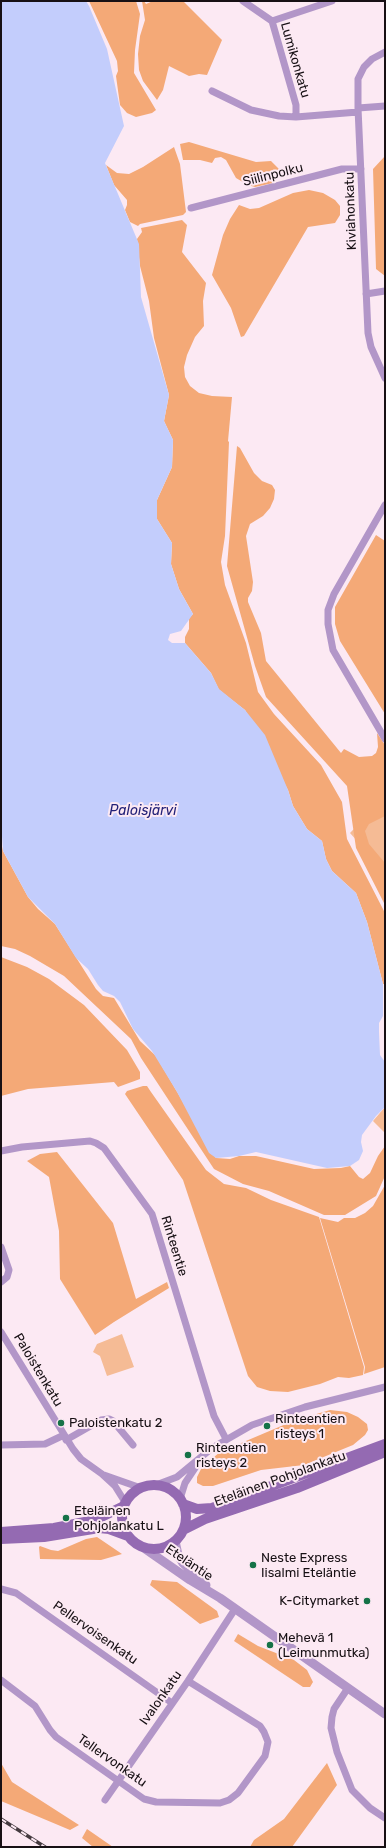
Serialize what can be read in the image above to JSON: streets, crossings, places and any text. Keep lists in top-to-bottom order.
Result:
{
  "streets": {
    "main road": ["Eteläinen Pohjolankatu"],
    "street": [
      "Lumikonkatu",
      "Siilinpolku",
      "Kiviahonkatu",
      "Rinteentie",
      "Paloistenkatu",
      "Eteläntie",
      "Pellervoisenkatu",
      "Ivalonkatu",
      "Tellervonkatu"
    ]
  },
  "crossings": [
    ["Siilinpolku", "Kiviahonkatu"],
    ["Paloistenkatu", "Eteläinen Pohjolankatu"],
    ["Paloistenkatu", "Eteläntie"],
    ["Eteläinen Pohjolankatu", "Eteläntie"],
    ["Eteläntie", "Ivalonkatu"],
    ["Pellervoisenkatu", "Ivalonkatu"],
    ["Ivalonkatu", "Tellervonkatu"]
  ],
  "water": ["Paloisjärvi"],
  "places": [
    "Paloistenkatu 2",
    "Rinteentien risteys 1",
    "Rinteentien risteys 2",
    "Eteläinen Pohjolankatu L",
    "Neste Express Iisalmi Eteläntie",
    "K-Citymarket",
    "Mehevä 1 (Leimunmutka)"
  ]
}
